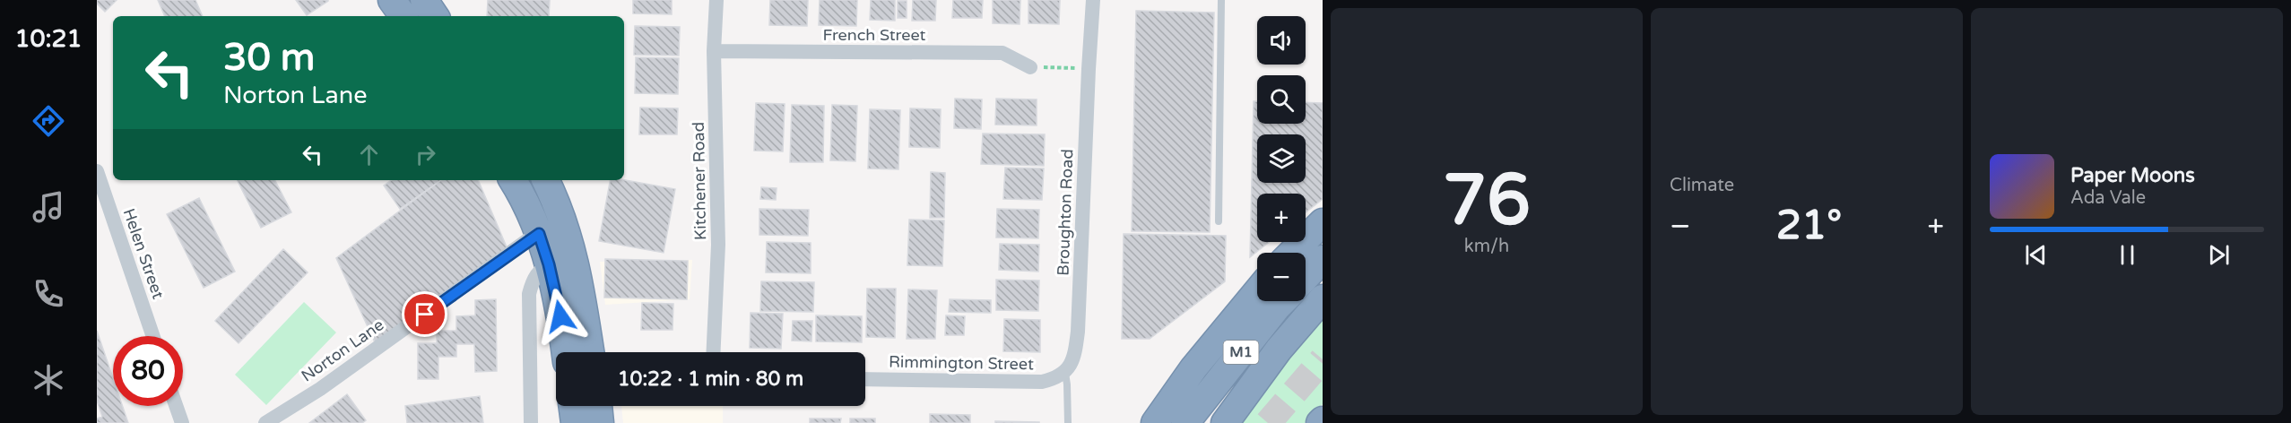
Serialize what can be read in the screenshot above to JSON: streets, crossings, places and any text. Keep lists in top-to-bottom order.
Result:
{
  "streets": {
    "highway": ["M1"],
    "street": [
      "French Street",
      "Kitchener Road",
      "Broughton Road",
      "Helen Street",
      "Norton Lane",
      "Rimmington Street"
    ]
  },
  "crossings": [
    ["French Street", "Kitchener Road"],
    ["Broughton Road", "Rimmington Street"]
  ],
  "page": {
    "tabs": "10:21",
    "tile": [
      ["76", "km/h"],
      "Climate"
    ],
    "map_buttons": ["+", "−"],
    "turn": ["30 m", "Norton Lane"],
    "song": ["Paper Moons", "Ada Vale"],
    "heat": ["−", "21°", "+"],
    "limit": "80",
    "trip": "10:22 · 1 min · 80 m"
  }
}
